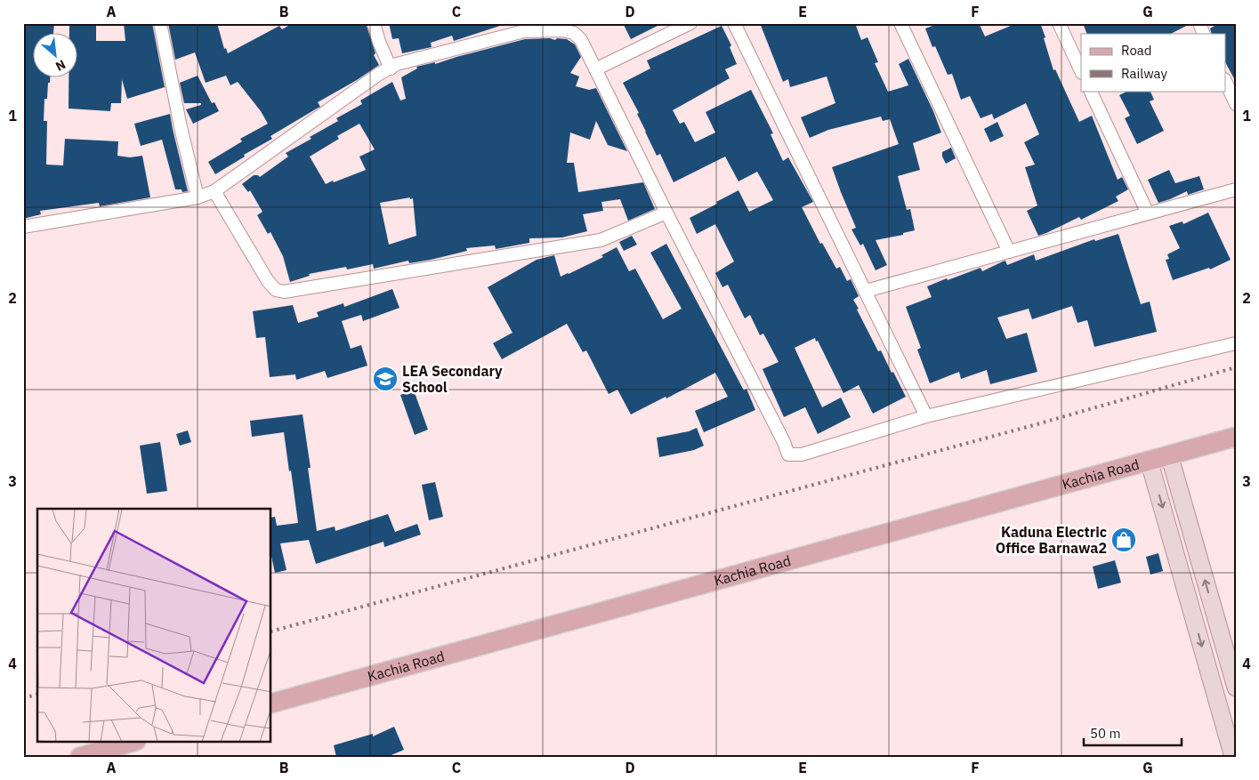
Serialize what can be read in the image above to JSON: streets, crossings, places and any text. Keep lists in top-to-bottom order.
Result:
{
  "streets": {
    "main road": ["Kachia Road"]
  },
  "places": {
    "school or university": ["LEA Secondary School"],
    "shop": ["Kaduna Electric Office Barnawa2"]
  },
  "legend": ["Road", "Railway"],
  "scale_bar": "50 m",
  "north": "bottom right",
  "grid": {
    "columns": [
      "A",
      "B",
      "C",
      "D",
      "E",
      "F",
      "G"
    ],
    "rows": [
      "1",
      "2",
      "3",
      "4"
    ]
  }
}
